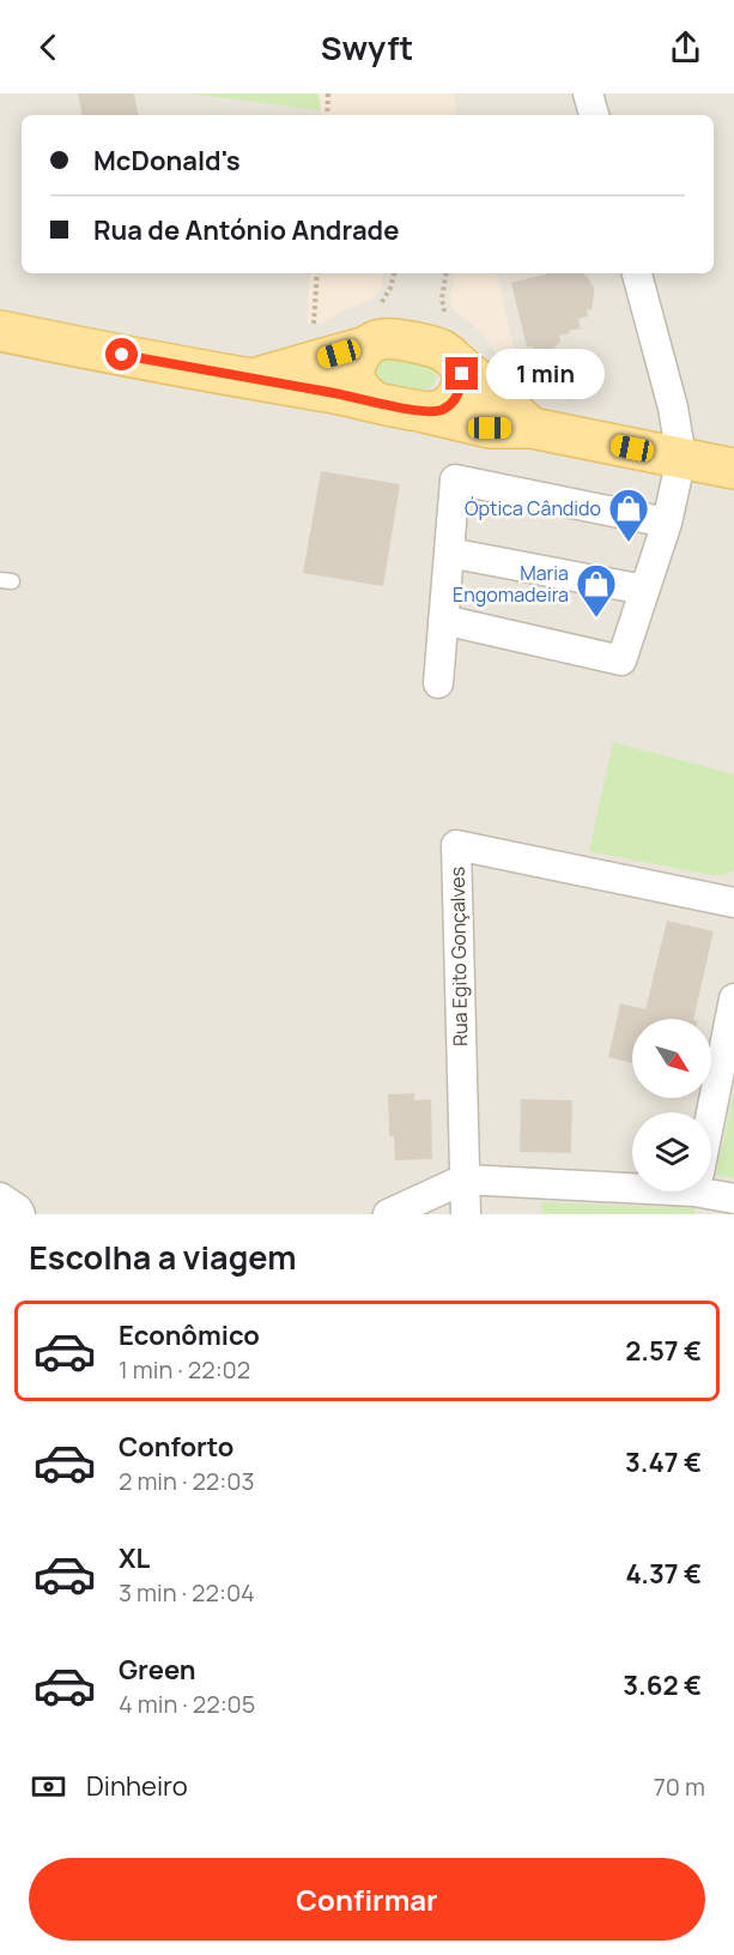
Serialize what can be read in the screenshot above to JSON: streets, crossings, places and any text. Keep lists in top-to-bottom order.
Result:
{
  "streets": {
    "street": ["Rua Egito Gonçalves"]
  },
  "places": {
    "shop": ["Óptica Cândido", "Maria Engomadeira"]
  },
  "north": "bottom right",
  "page": {
    "header": "Swyft",
    "banner": ["McDonald's", "Rua de António Andrade"],
    "bubble": "1 min",
    "heading": "Escolha a viagem",
    "list": [
      {
        "name": "Econômico",
        "note": "1 min · 22:02",
        "value": "2.57 €"
      },
      {
        "name": "Conforto",
        "note": "2 min · 22:03",
        "value": "3.47 €"
      },
      {
        "name": "XL",
        "note": "3 min · 22:04",
        "value": "4.37 €"
      },
      {
        "name": "Green",
        "note": "4 min · 22:05",
        "value": "3.62 €"
      }
    ],
    "pay": ["Dinheiro", "70 m"],
    "buttons": "Confirmar"
  }
}
